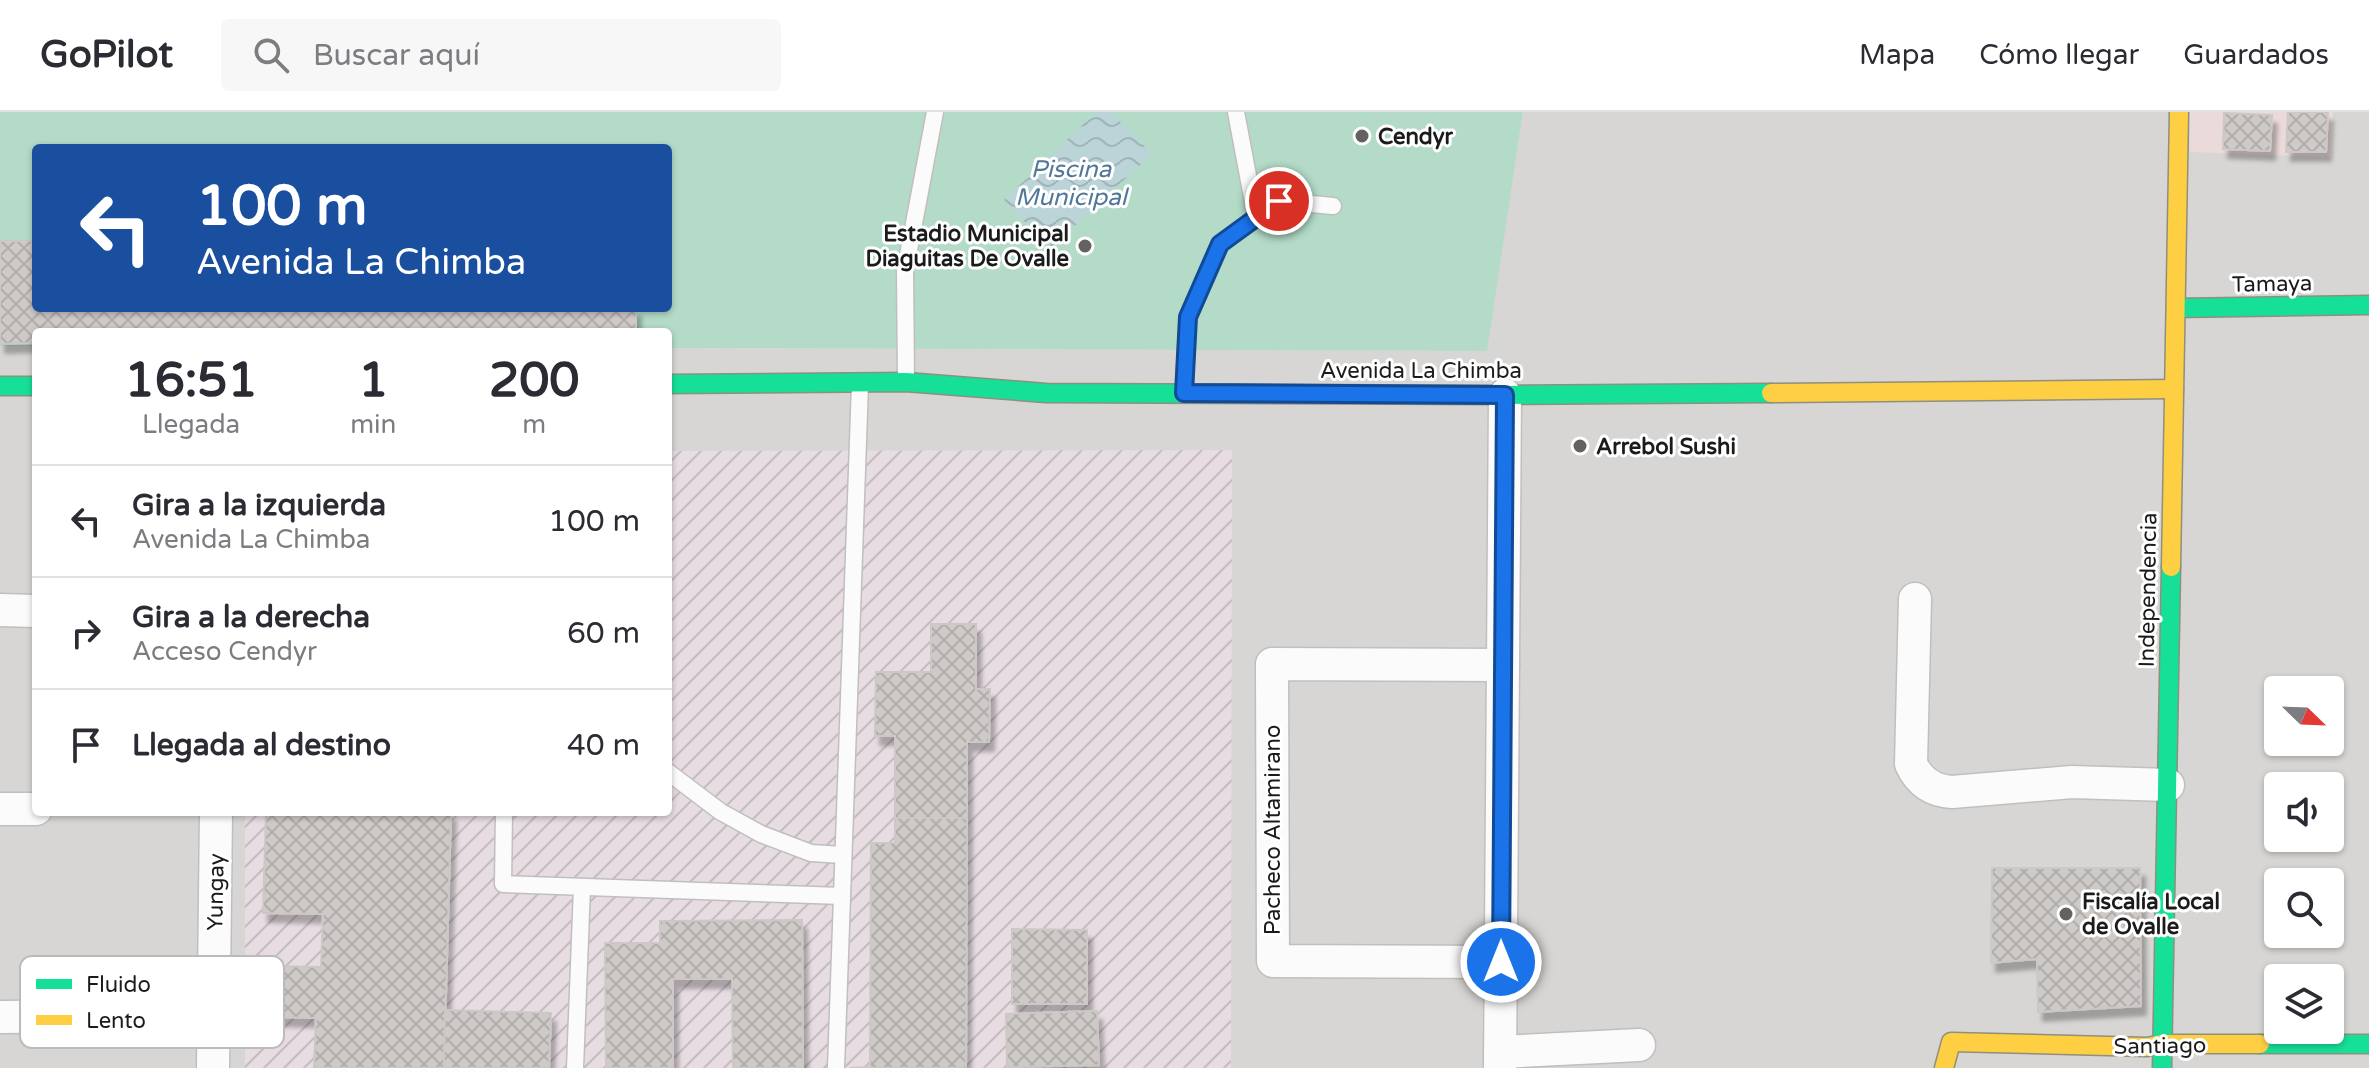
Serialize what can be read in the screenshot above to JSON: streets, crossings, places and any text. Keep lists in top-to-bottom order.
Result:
{
  "streets": {
    "street": [
      "Tamaya",
      "Avenida La Chimba",
      "Independencia",
      "Pacheco Altamirano",
      "Yungay",
      "Santiago"
    ]
  },
  "crossings": [
    ["Tamaya", "Independencia"],
    ["Avenida La Chimba", "Independencia"],
    ["Independencia", "Santiago"]
  ],
  "water": ["Piscina Municipal"],
  "places": [
    "Cendyr",
    "Estadio Municipal Diaguitas De Ovalle",
    "Arrebol Sushi",
    "Fiscalía Local de Ovalle"
  ],
  "legend": ["Fluido", "Lento"],
  "north": "bottom right",
  "page": {
    "header": "GoPilot",
    "search": "Buscar aquí",
    "nav": ["Mapa", "Cómo llegar", "Guardados"],
    "turn": ["100 m", "Avenida La Chimba"],
    "eta": [
      "16:51",
      "Llegada",
      "1",
      "min",
      "200",
      "m"
    ],
    "list": [
      {
        "name": "Gira a la izquierda",
        "note": "Avenida La Chimba",
        "value": "100 m"
      },
      {
        "name": "Gira a la derecha",
        "note": "Acceso Cendyr",
        "value": "60 m"
      },
      {
        "name": "Llegada al destino",
        "value": "40 m"
      }
    ]
  }
}
